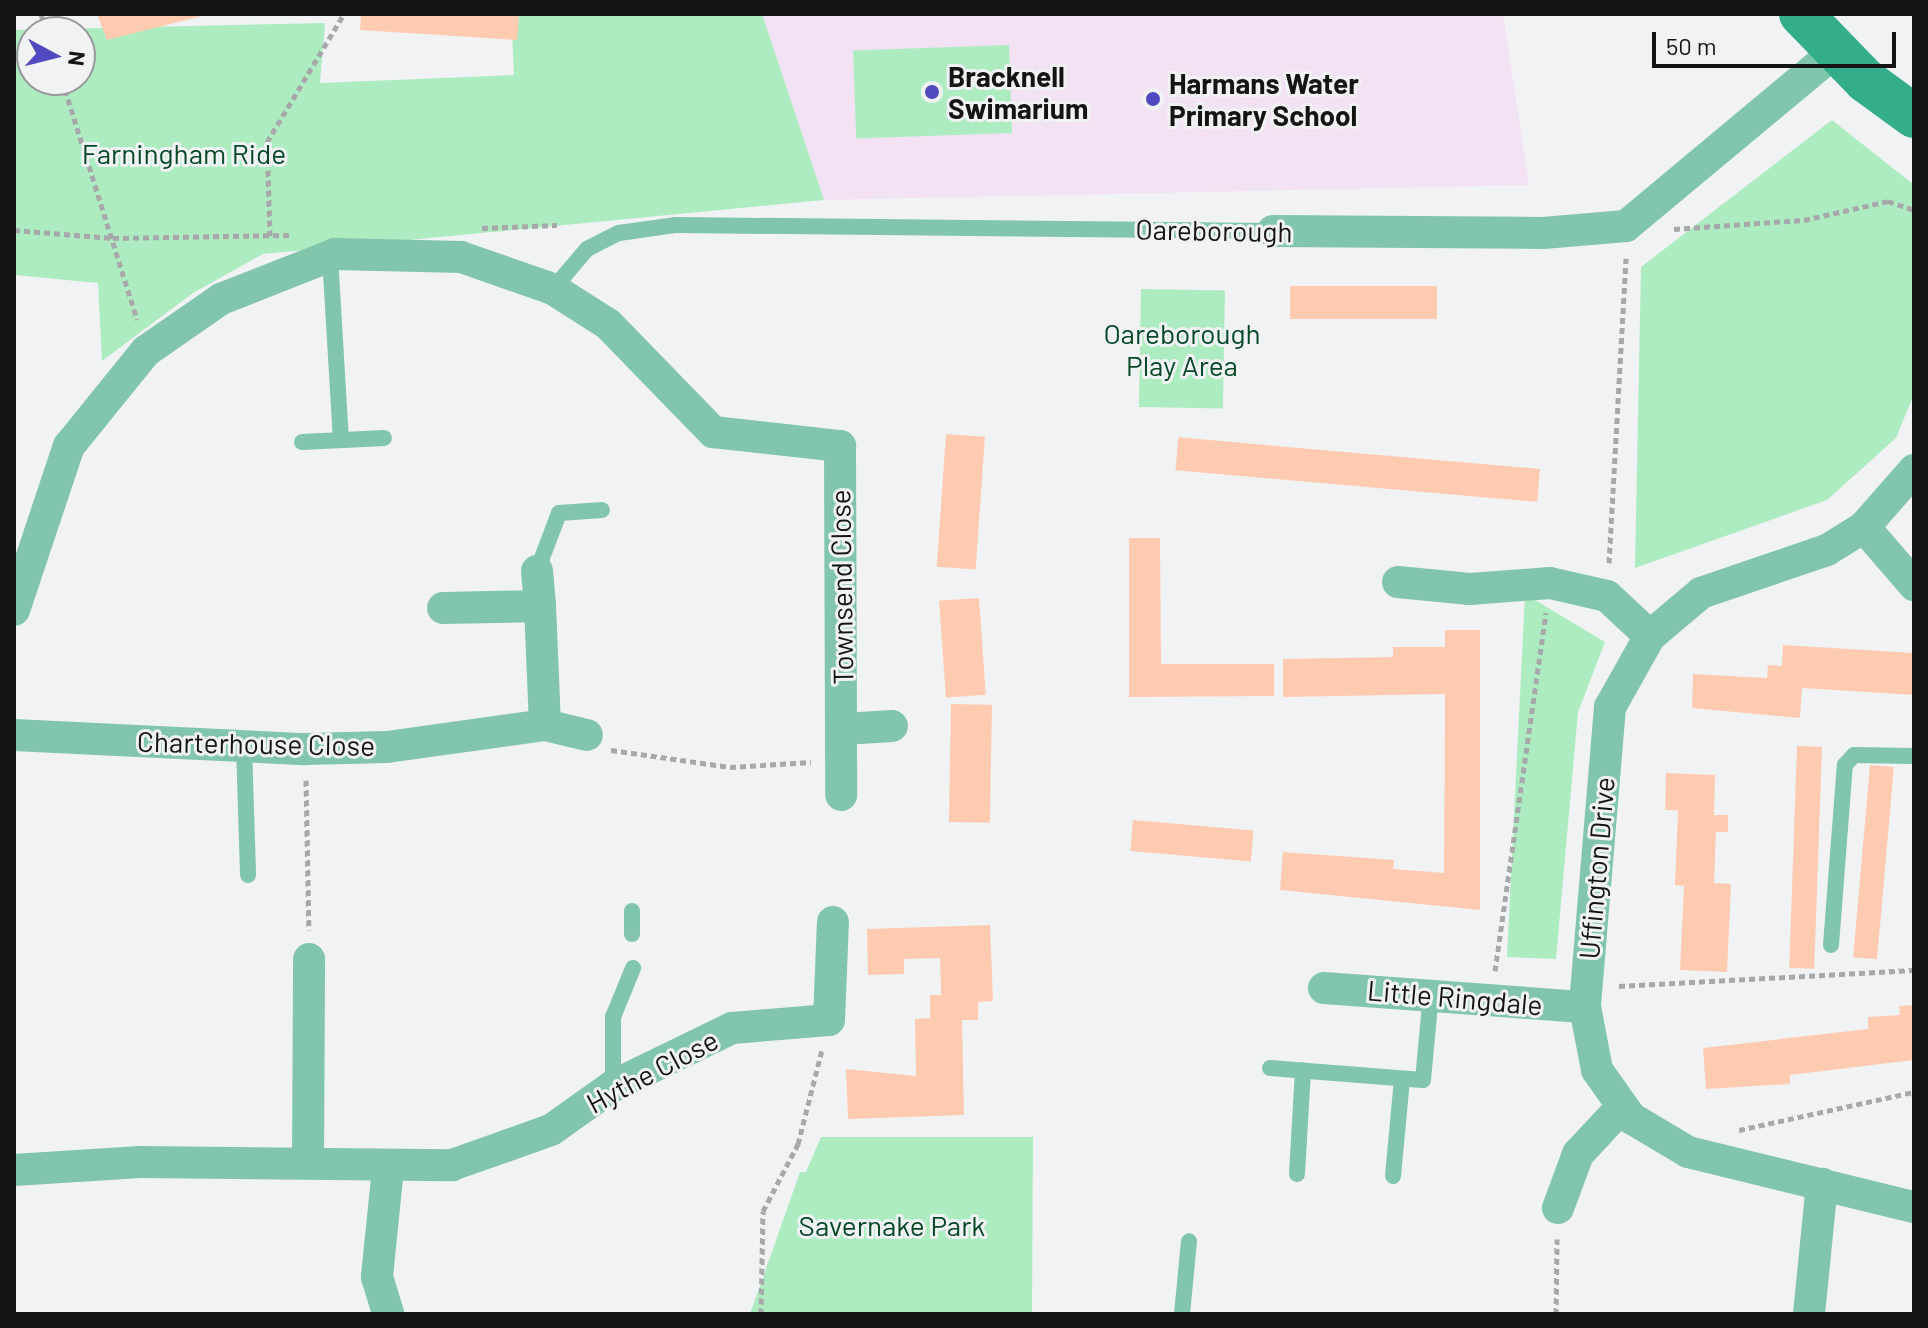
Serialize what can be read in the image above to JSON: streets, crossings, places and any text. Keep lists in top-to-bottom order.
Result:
{
  "streets": {
    "street": [
      "Oareborough",
      "Townsend Close",
      "Charterhouse Close",
      "Uffington Drive",
      "Little Ringdale",
      "Hythe Close"
    ]
  },
  "crossings": [
    ["Oareborough", "Townsend Close"],
    ["Uffington Drive", "Little Ringdale"]
  ],
  "parks": ["Farningham Ride", "Oareborough Play Area", "Savernake Park"],
  "places": ["Bracknell Swimarium", "Harmans Water Primary School"],
  "scale_bar": "50 m",
  "north": "right"
}
